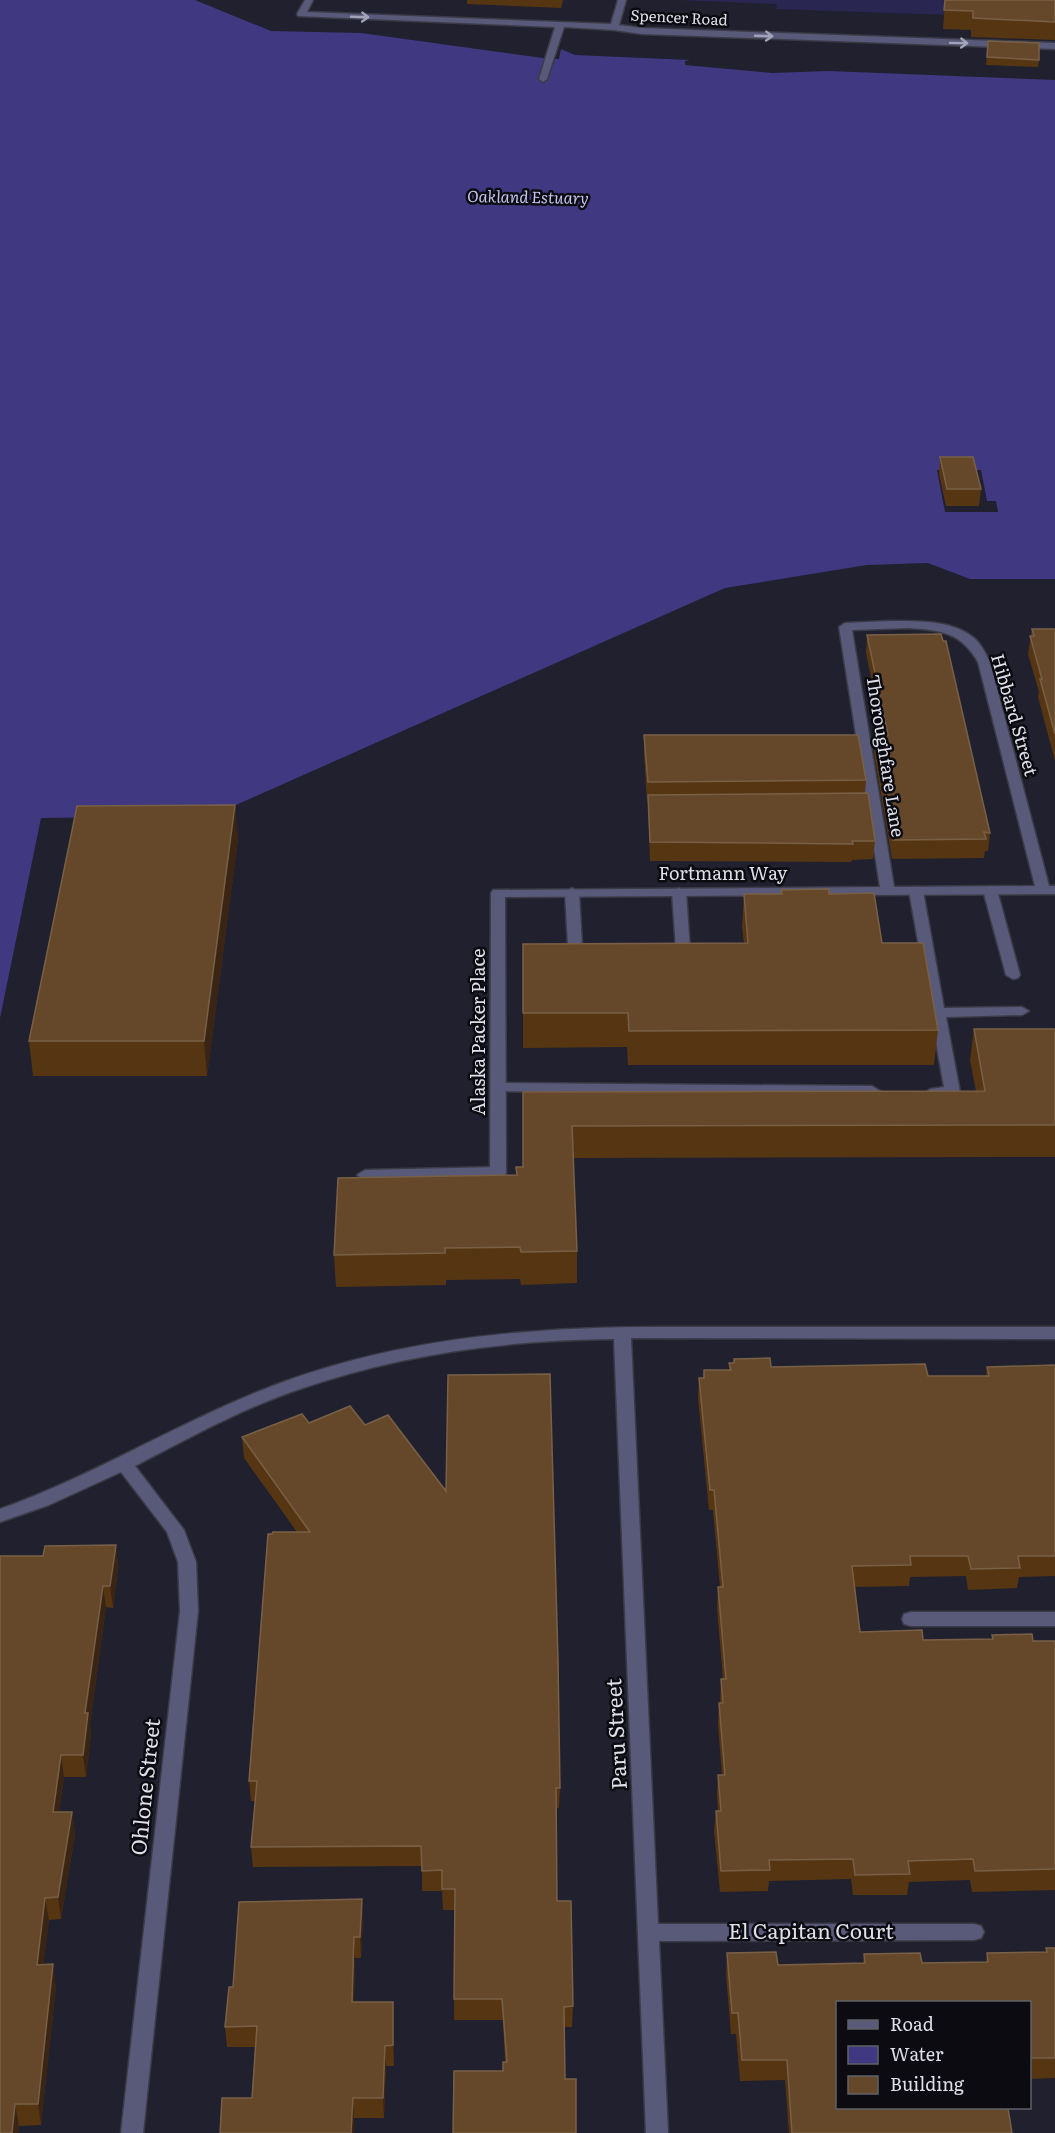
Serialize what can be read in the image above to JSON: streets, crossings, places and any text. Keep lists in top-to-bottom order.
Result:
{
  "streets": {
    "street": [
      "Spencer Road",
      "Hibbard Street",
      "Thoroughfare Lane",
      "Fortmann Way",
      "Alaska Packer Place",
      "Paru Street",
      "Ohlone Street",
      "El Capitan Court"
    ]
  },
  "crossings": [
    ["Hibbard Street", "Thoroughfare Lane"],
    ["Hibbard Street", "Fortmann Way"],
    ["Thoroughfare Lane", "Fortmann Way"],
    ["Fortmann Way", "Alaska Packer Place"],
    ["Paru Street", "El Capitan Court"]
  ],
  "one_way": ["Spencer Road"],
  "water": ["Oakland Estuary"],
  "legend": ["Road", "Water", "Building"]
}
